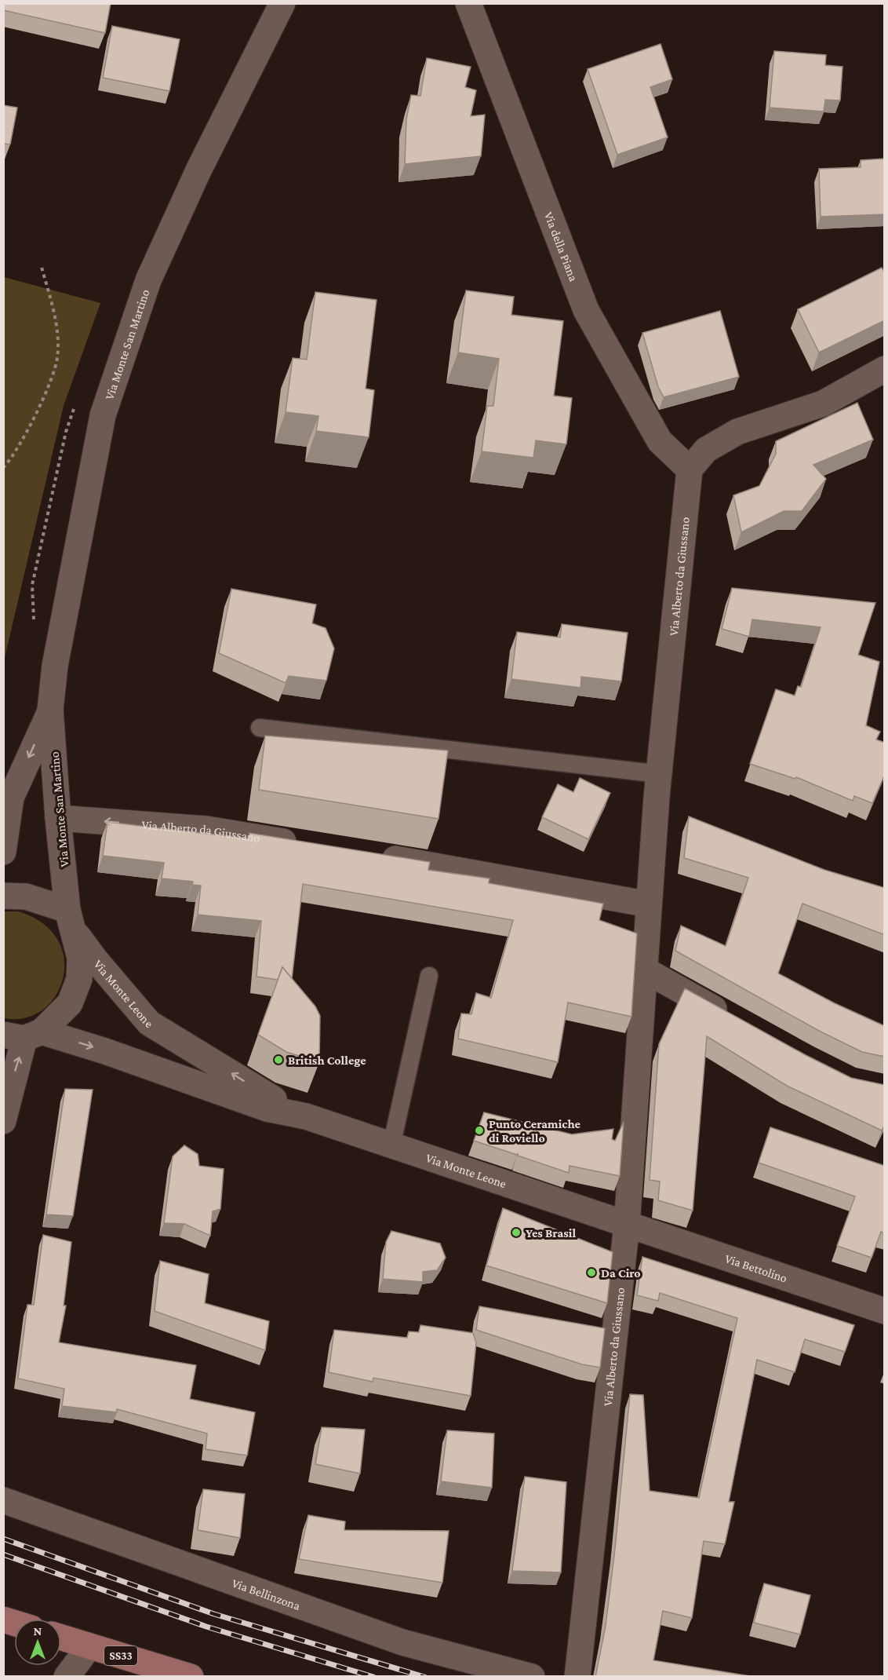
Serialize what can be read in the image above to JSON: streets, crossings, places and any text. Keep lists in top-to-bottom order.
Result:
{
  "streets": {
    "main road": ["SS33"],
    "street": [
      "Via della Piana",
      "Via Monte San Martino",
      "Via Alberto da Giussano",
      "Via Monte Leone",
      "Via Bettolino",
      "Via Bellinzona"
    ]
  },
  "crossings": [
    ["Via della Piana", "Via Alberto da Giussano"],
    ["Via Monte San Martino", "Via Alberto da Giussano"],
    ["Via Monte San Martino", "Via Monte Leone"],
    ["Via Alberto da Giussano", "Via Monte Leone"],
    ["Via Alberto da Giussano", "Via Bettolino"],
    ["Via Monte Leone", "Via Bettolino"]
  ],
  "places": [
    "British College",
    "Punto Ceramiche di Roviello",
    "Yes Brasil",
    "Da Ciro"
  ],
  "north": "top"
}
